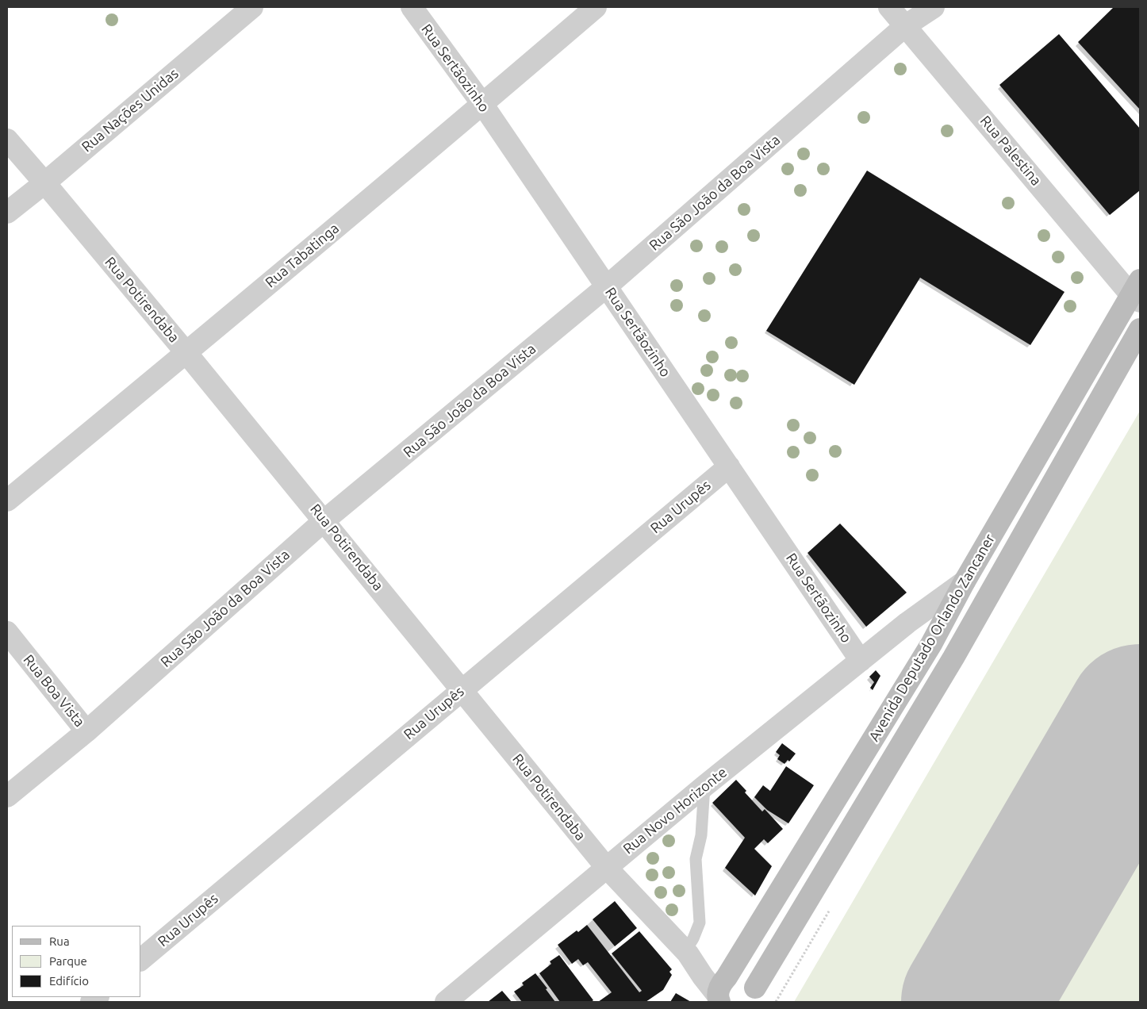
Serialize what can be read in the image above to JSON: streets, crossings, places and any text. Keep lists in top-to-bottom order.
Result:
{
  "streets": {
    "main road": ["Avenida Deputado Orlando Zancaner"],
    "street": [
      "Rua Sertãozinho",
      "Rua Nações Unidas",
      "Rua Palestina",
      "Rua São João da Boa Vista",
      "Rua Tabatinga",
      "Rua Potirendaba",
      "Rua Urupês",
      "Rua Boa Vista",
      "Rua Novo Horizonte"
    ]
  },
  "crossings": [
    ["Rua Sertãozinho", "Rua São João da Boa Vista"],
    ["Rua Sertãozinho", "Rua Tabatinga"],
    ["Rua Sertãozinho", "Rua Urupês"],
    ["Rua Sertãozinho", "Rua Novo Horizonte"],
    ["Rua Nações Unidas", "Rua Potirendaba"],
    ["Rua Palestina", "Rua São João da Boa Vista"],
    ["Rua Palestina", "Avenida Deputado Orlando Zancaner"],
    ["Rua São João da Boa Vista", "Rua Potirendaba"],
    ["Rua São João da Boa Vista", "Rua Boa Vista"],
    ["Rua Tabatinga", "Rua Potirendaba"],
    ["Rua Potirendaba", "Rua Urupês"],
    ["Rua Potirendaba", "Avenida Deputado Orlando Zancaner"],
    ["Rua Potirendaba", "Rua Novo Horizonte"],
    ["Avenida Deputado Orlando Zancaner", "Rua Novo Horizonte"]
  ],
  "legend": ["Rua", "Parque", "Edifício"]
}
